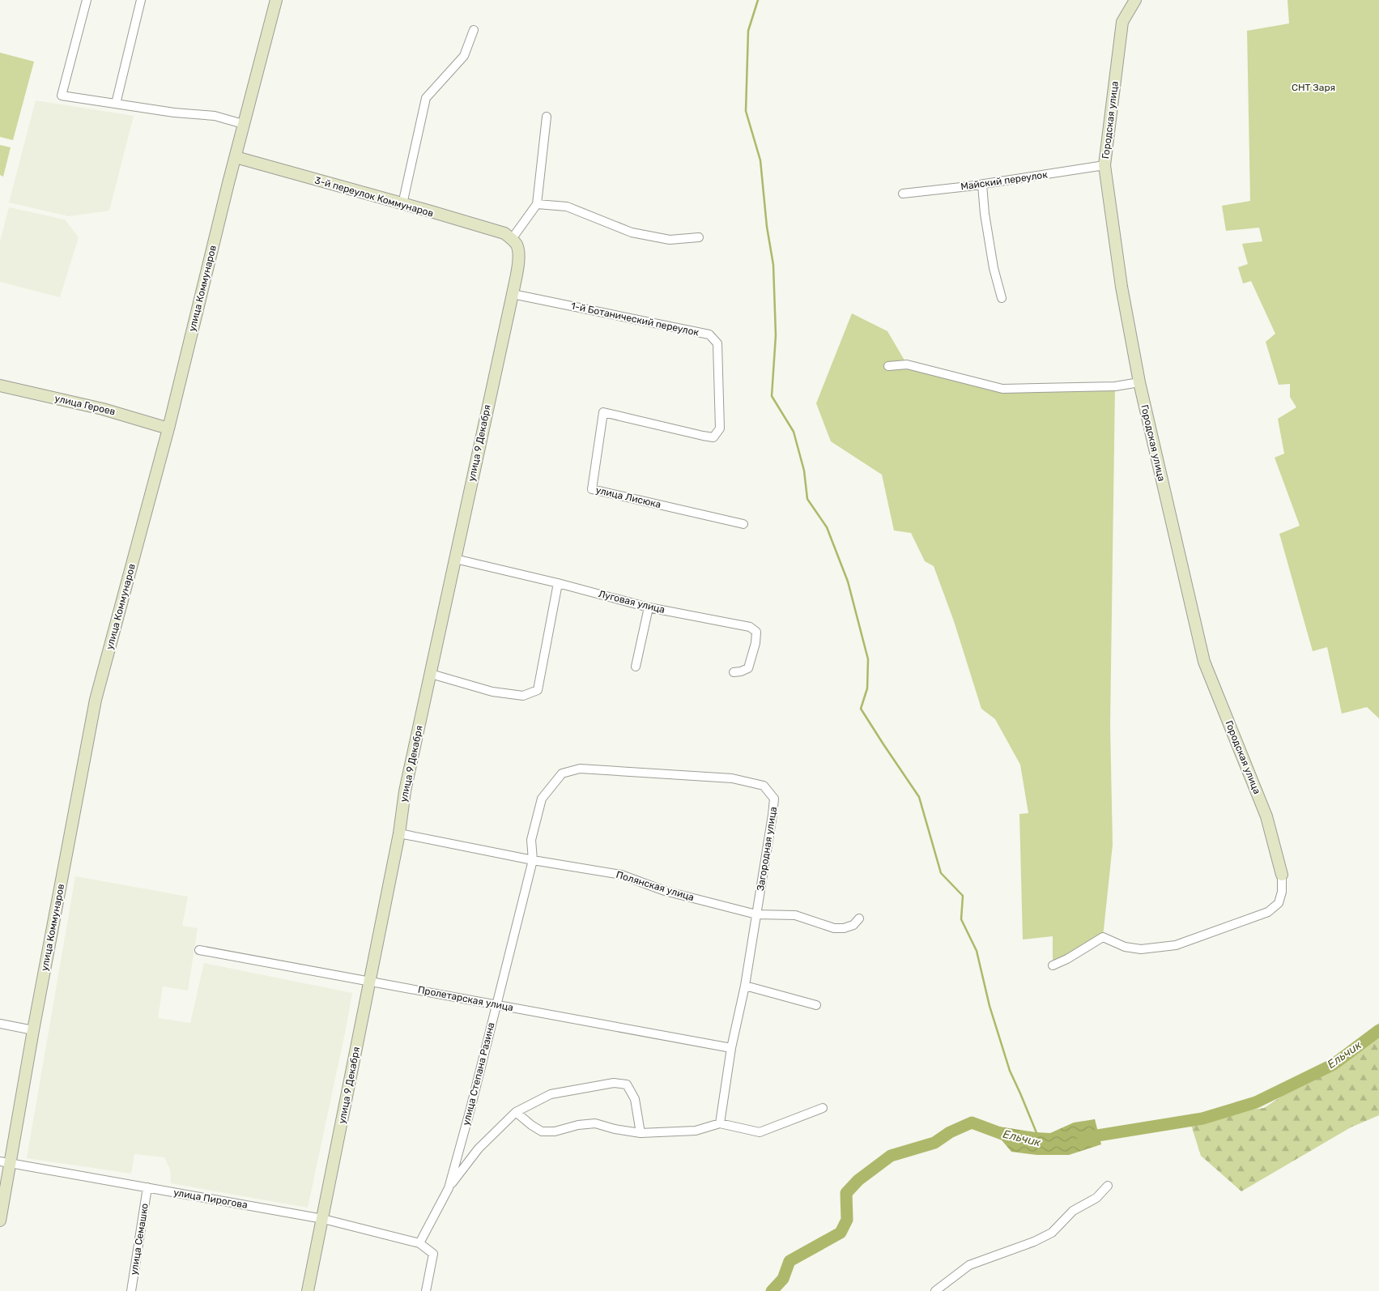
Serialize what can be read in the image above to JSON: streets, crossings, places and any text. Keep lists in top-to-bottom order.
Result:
{
  "streets": {
    "street": [
      "Городская улица",
      "Майский переулок",
      "3-й переулок Коммунаров",
      "улица Коммунаров",
      "1-й Ботанический переулок",
      "улица Героев",
      "улица 9 Декабря",
      "улица Лисюка",
      "Луговая улица",
      "Загородная улица",
      "Полянская улица",
      "Пролетарская улица",
      "улица Степана Разина",
      "улица Пирогова",
      "улица Семашко"
    ]
  },
  "crossings": [
    ["Городская улица", "Майский переулок"],
    ["3-й переулок Коммунаров", "улица Коммунаров"],
    ["3-й переулок Коммунаров", "улица 9 Декабря"],
    ["улица Коммунаров", "улица Героев"],
    ["улица Коммунаров", "улица Пирогова"],
    ["1-й Ботанический переулок", "улица 9 Декабря"],
    ["1-й Ботанический переулок", "улица Лисюка"],
    ["улица 9 Декабря", "Луговая улица"],
    ["улица 9 Декабря", "Полянская улица"],
    ["улица 9 Декабря", "Пролетарская улица"],
    ["улица 9 Декабря", "улица Пирогова"],
    ["Загородная улица", "Полянская улица"],
    ["Загородная улица", "Пролетарская улица"],
    ["Загородная улица", "улица Степана Разина"],
    ["Полянская улица", "улица Степана Разина"],
    ["Пролетарская улица", "улица Степана Разина"],
    ["улица Степана Разина", "улица Пирогова"],
    ["улица Пирогова", "улица Семашко"]
  ],
  "water": ["Ельчик"],
  "parks": ["СНТ Заря"]
}
